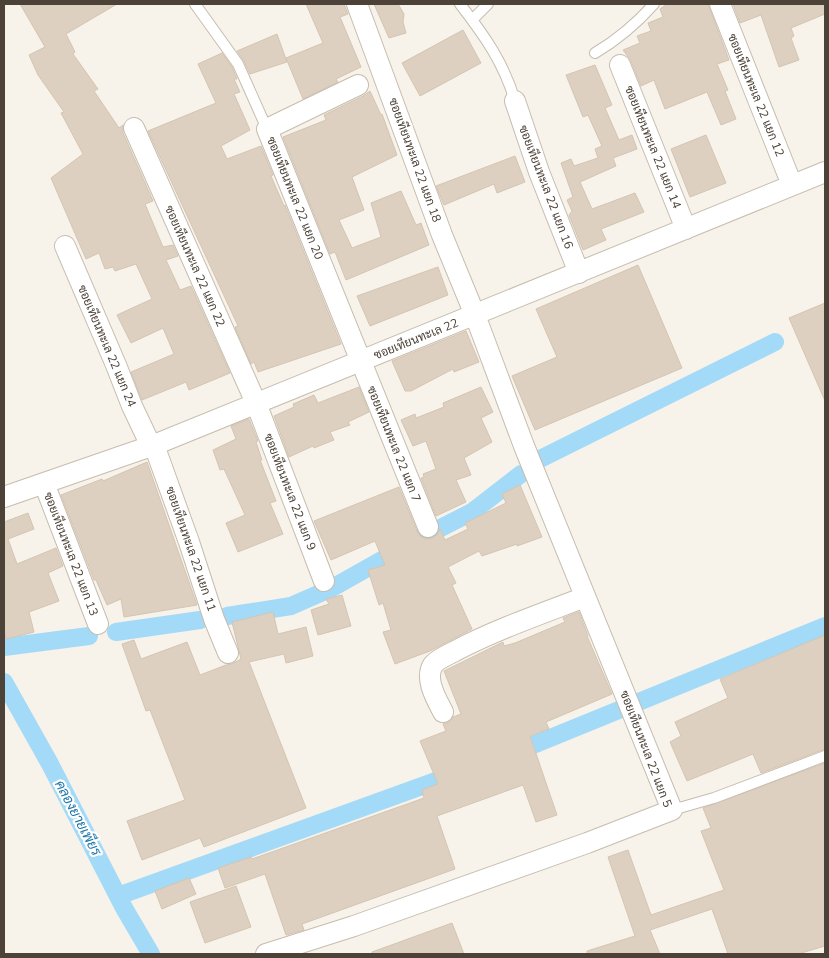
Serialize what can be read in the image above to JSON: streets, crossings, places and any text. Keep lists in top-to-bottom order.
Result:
{
  "streets": {
    "street": [
      "ซอยเทียนทะเล 22 แยก 12",
      "ซอยเทียนทะเล 22 แยก 14",
      "ซอยเทียนทะเล 22 แยก 18",
      "ซอยเทียนทะเล 22 แยก 16",
      "ซอยเทียนทะเล 22 แยก 20",
      "ซอยเทียนทะเล 22 แยก 22",
      "ซอยเทียนทะเล 22",
      "ซอยเทียนทะเล 22 แยก 24",
      "ซอยเทียนทะเล 22 แยก 7",
      "ซอยเทียนทะเล 22 แยก 9",
      "ซอยเทียนทะเล 22 แยก 11",
      "ซอยเทียนทะเล 22 แยก 13",
      "ซอยเทียนทะเล 22 แยก 5"
    ]
  },
  "crossings": [
    ["ซอยเทียนทะเล 22 แยก 12", "ซอยเทียนทะเล 22"],
    ["ซอยเทียนทะเล 22 แยก 14", "ซอยเทียนทะเล 22"],
    ["ซอยเทียนทะเล 22 แยก 18", "ซอยเทียนทะเล 22"],
    ["ซอยเทียนทะเล 22 แยก 18", "ซอยเทียนทะเล 22 แยก 5"],
    ["ซอยเทียนทะเล 22 แยก 16", "ซอยเทียนทะเล 22"],
    ["ซอยเทียนทะเล 22 แยก 20", "ซอยเทียนทะเล 22"],
    ["ซอยเทียนทะเล 22 แยก 20", "ซอยเทียนทะเล 22 แยก 7"],
    ["ซอยเทียนทะเล 22 แยก 22", "ซอยเทียนทะเล 22"],
    ["ซอยเทียนทะเล 22 แยก 22", "ซอยเทียนทะเล 22 แยก 9"],
    ["ซอยเทียนทะเล 22", "ซอยเทียนทะเล 22 แยก 24"],
    ["ซอยเทียนทะเล 22", "ซอยเทียนทะเล 22 แยก 7"],
    ["ซอยเทียนทะเล 22", "ซอยเทียนทะเล 22 แยก 9"],
    ["ซอยเทียนทะเล 22", "ซอยเทียนทะเล 22 แยก 11"],
    ["ซอยเทียนทะเล 22", "ซอยเทียนทะเล 22 แยก 13"],
    ["ซอยเทียนทะเล 22", "ซอยเทียนทะเล 22 แยก 5"],
    ["ซอยเทียนทะเล 22 แยก 24", "ซอยเทียนทะเล 22 แยก 11"]
  ],
  "water": ["คลองยายเพียร"]
}
